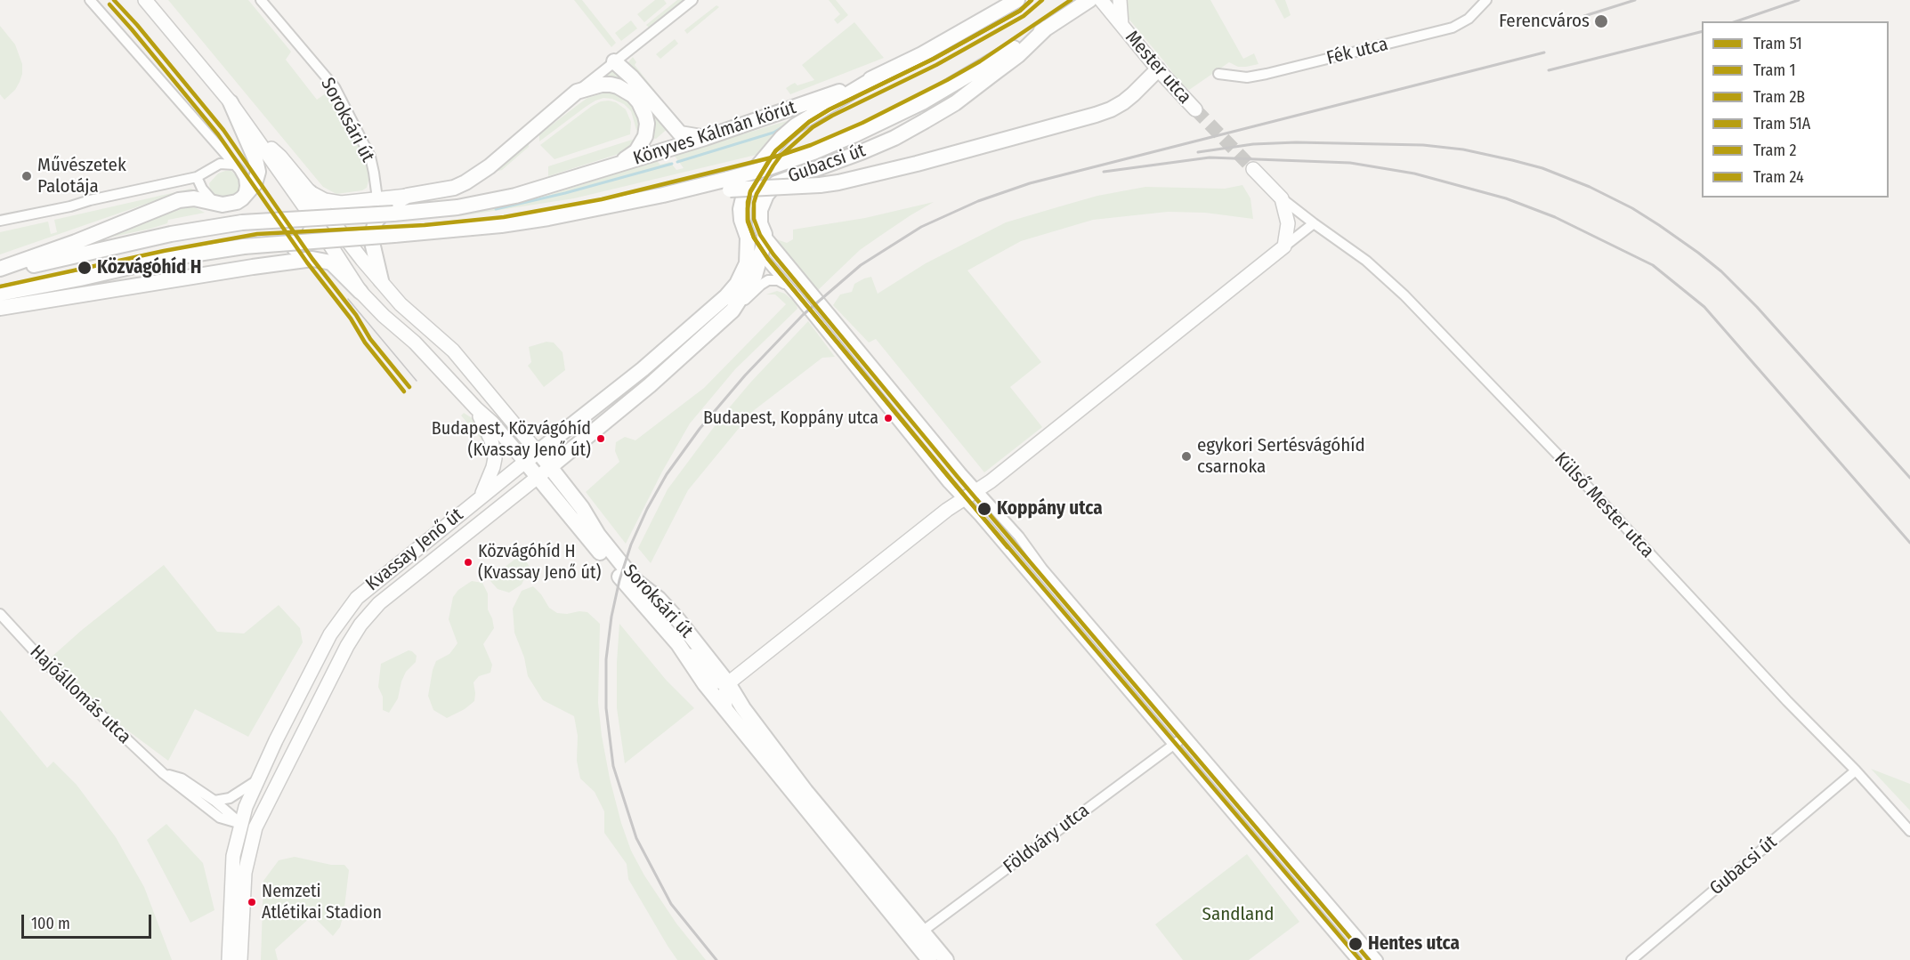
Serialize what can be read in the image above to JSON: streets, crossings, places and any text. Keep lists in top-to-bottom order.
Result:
{
  "streets": {
    "main road": [
      "Mester utca",
      "Soroksári út",
      "Könyves Kálmán körút",
      "Gubacsi út",
      "Kvassay Jenő út"
    ],
    "street": [
      "Fék utca",
      "Külső Mester utca",
      "Hajóállomás utca",
      "Földváry utca"
    ]
  },
  "crossings": [
    ["Soroksári út", "Kvassay Jenő út"],
    ["Soroksári út", "Földváry utca"],
    ["Könyves Kálmán körút", "Gubacsi út"],
    ["Gubacsi út", "Külső Mester utca"],
    ["Gubacsi út", "Kvassay Jenő út"],
    ["Gubacsi út", "Földváry utca"],
    ["Kvassay Jenő út", "Hajóállomás utca"]
  ],
  "parks": ["Sandland"],
  "places": [
    "Ferencváros",
    "Művészetek Palotája",
    "Közvágóhíd H",
    "Budapest, Koppány utca",
    "Budapest, Közvágóhíd (Kvassay Jenő út)",
    "egykori Sertésvágóhíd csarnoka",
    "Koppány utca",
    "Közvágóhíd H (Kvassay Jenő út)",
    "Nemzeti Atlétikai Stadion",
    "Hentes utca"
  ],
  "lines": [
    "tram line 51",
    "tram line 1",
    "tram line 2B",
    "tram line 51A",
    "tram line 2",
    "tram line 24"
  ],
  "legend": [
    "Tram 51",
    "Tram 1",
    "Tram 2B",
    "Tram 51A",
    "Tram 2",
    "Tram 24"
  ],
  "scale_bar": "100 m"
}
